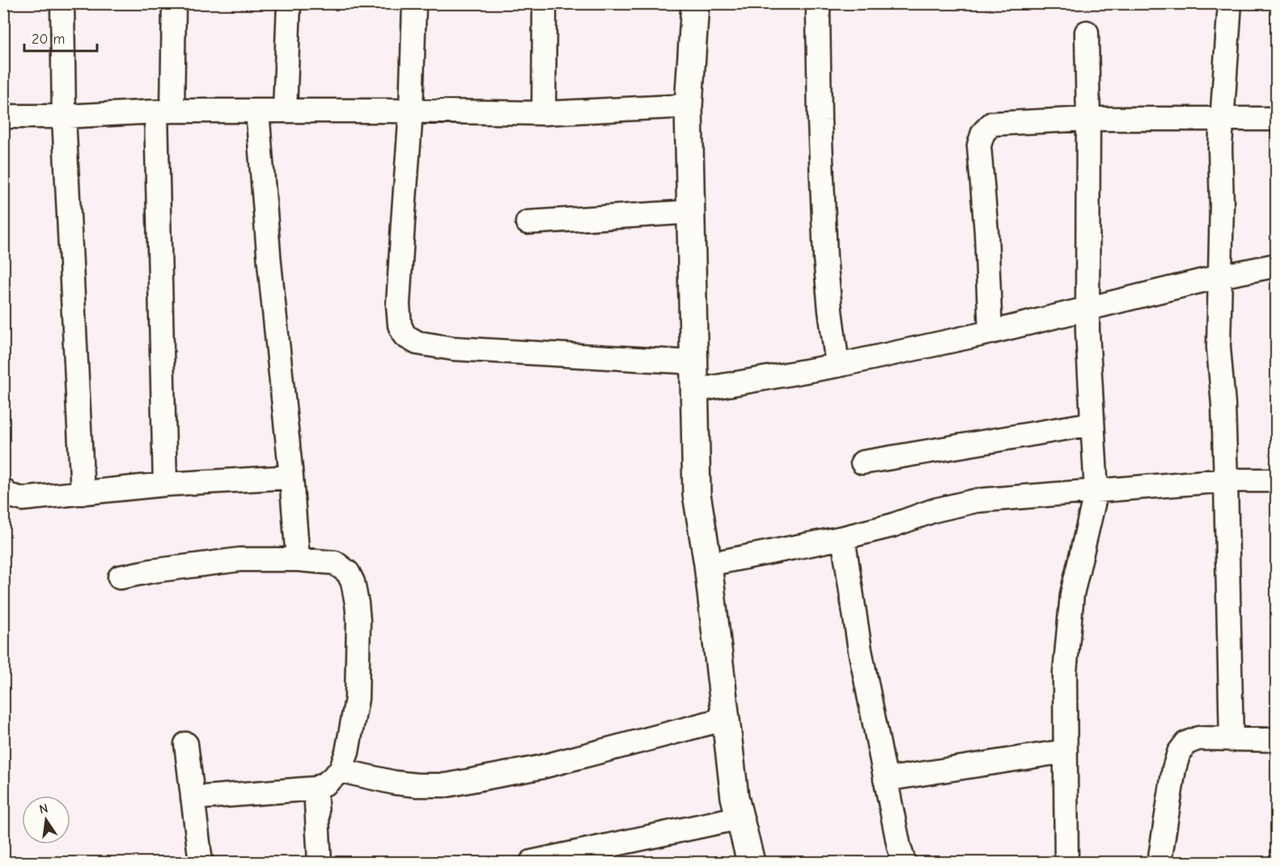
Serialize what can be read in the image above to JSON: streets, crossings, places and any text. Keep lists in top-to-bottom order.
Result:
{
  "scale_bar": "20 m",
  "north": "top"
}
